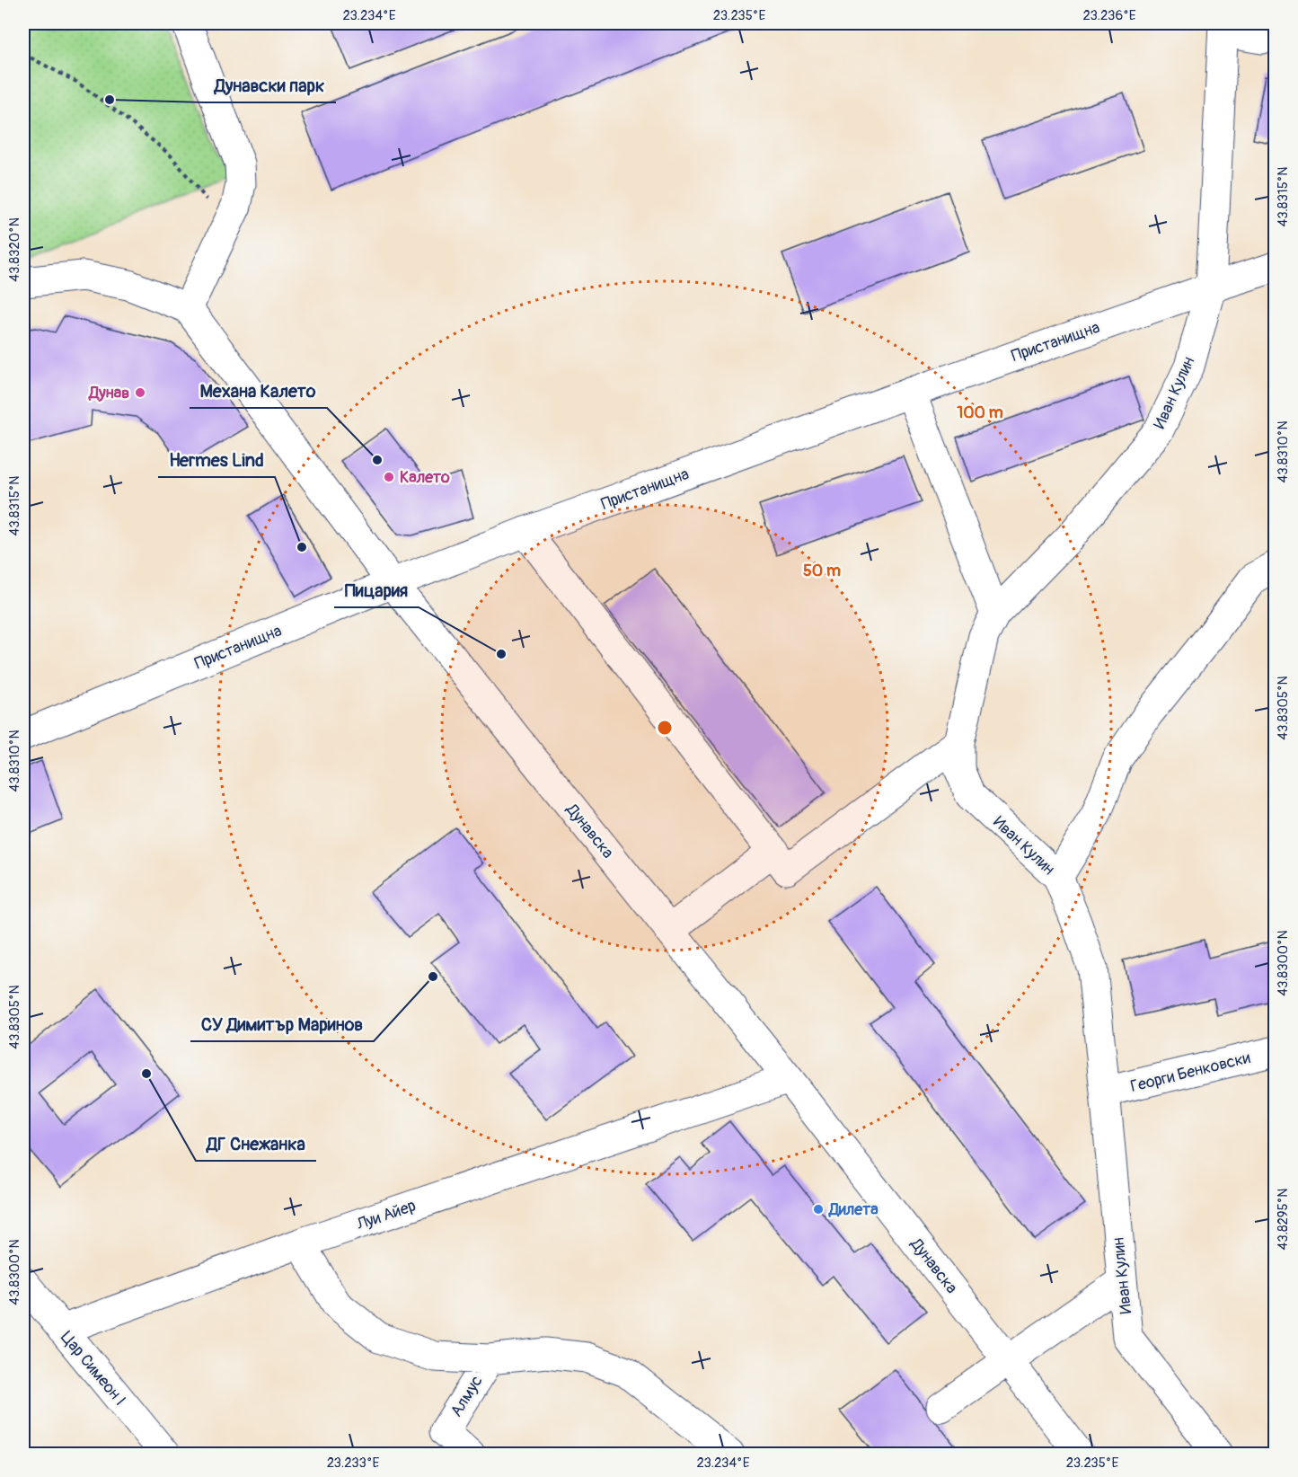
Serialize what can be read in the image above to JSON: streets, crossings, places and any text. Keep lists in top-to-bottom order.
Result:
{
  "streets": {
    "street": [
      "Пристанищна",
      "Иван Кулин",
      "Дунавска",
      "Георги Бенковски",
      "Луи Айер",
      "Цар Симеон I",
      "Алмус"
    ]
  },
  "crossings": [
    ["Пристанищна", "Иван Кулин"],
    ["Пристанищна", "Дунавска"],
    ["Иван Кулин", "Георги Бенковски"],
    ["Дунавска", "Луи Айер"],
    ["Луи Айер", "Цар Симеон I"]
  ],
  "places": [
    "Дунавски парк",
    "Дунав",
    "Механа Калето",
    "Калето",
    "Hermes Lind",
    "Пицария",
    "СУ Димитър Маринов",
    "ДГ Снежанка",
    "Дилета"
  ],
  "coordinates": [
    "23.234°E",
    "23.235°E",
    "23.236°E",
    "43.8315°N",
    "43.8320°N",
    "43.8310°N",
    "43.8305°N",
    "43.8300°N",
    "43.8295°N",
    "23.233°E"
  ],
  "rings": ["100 m", "50 m"]
}
